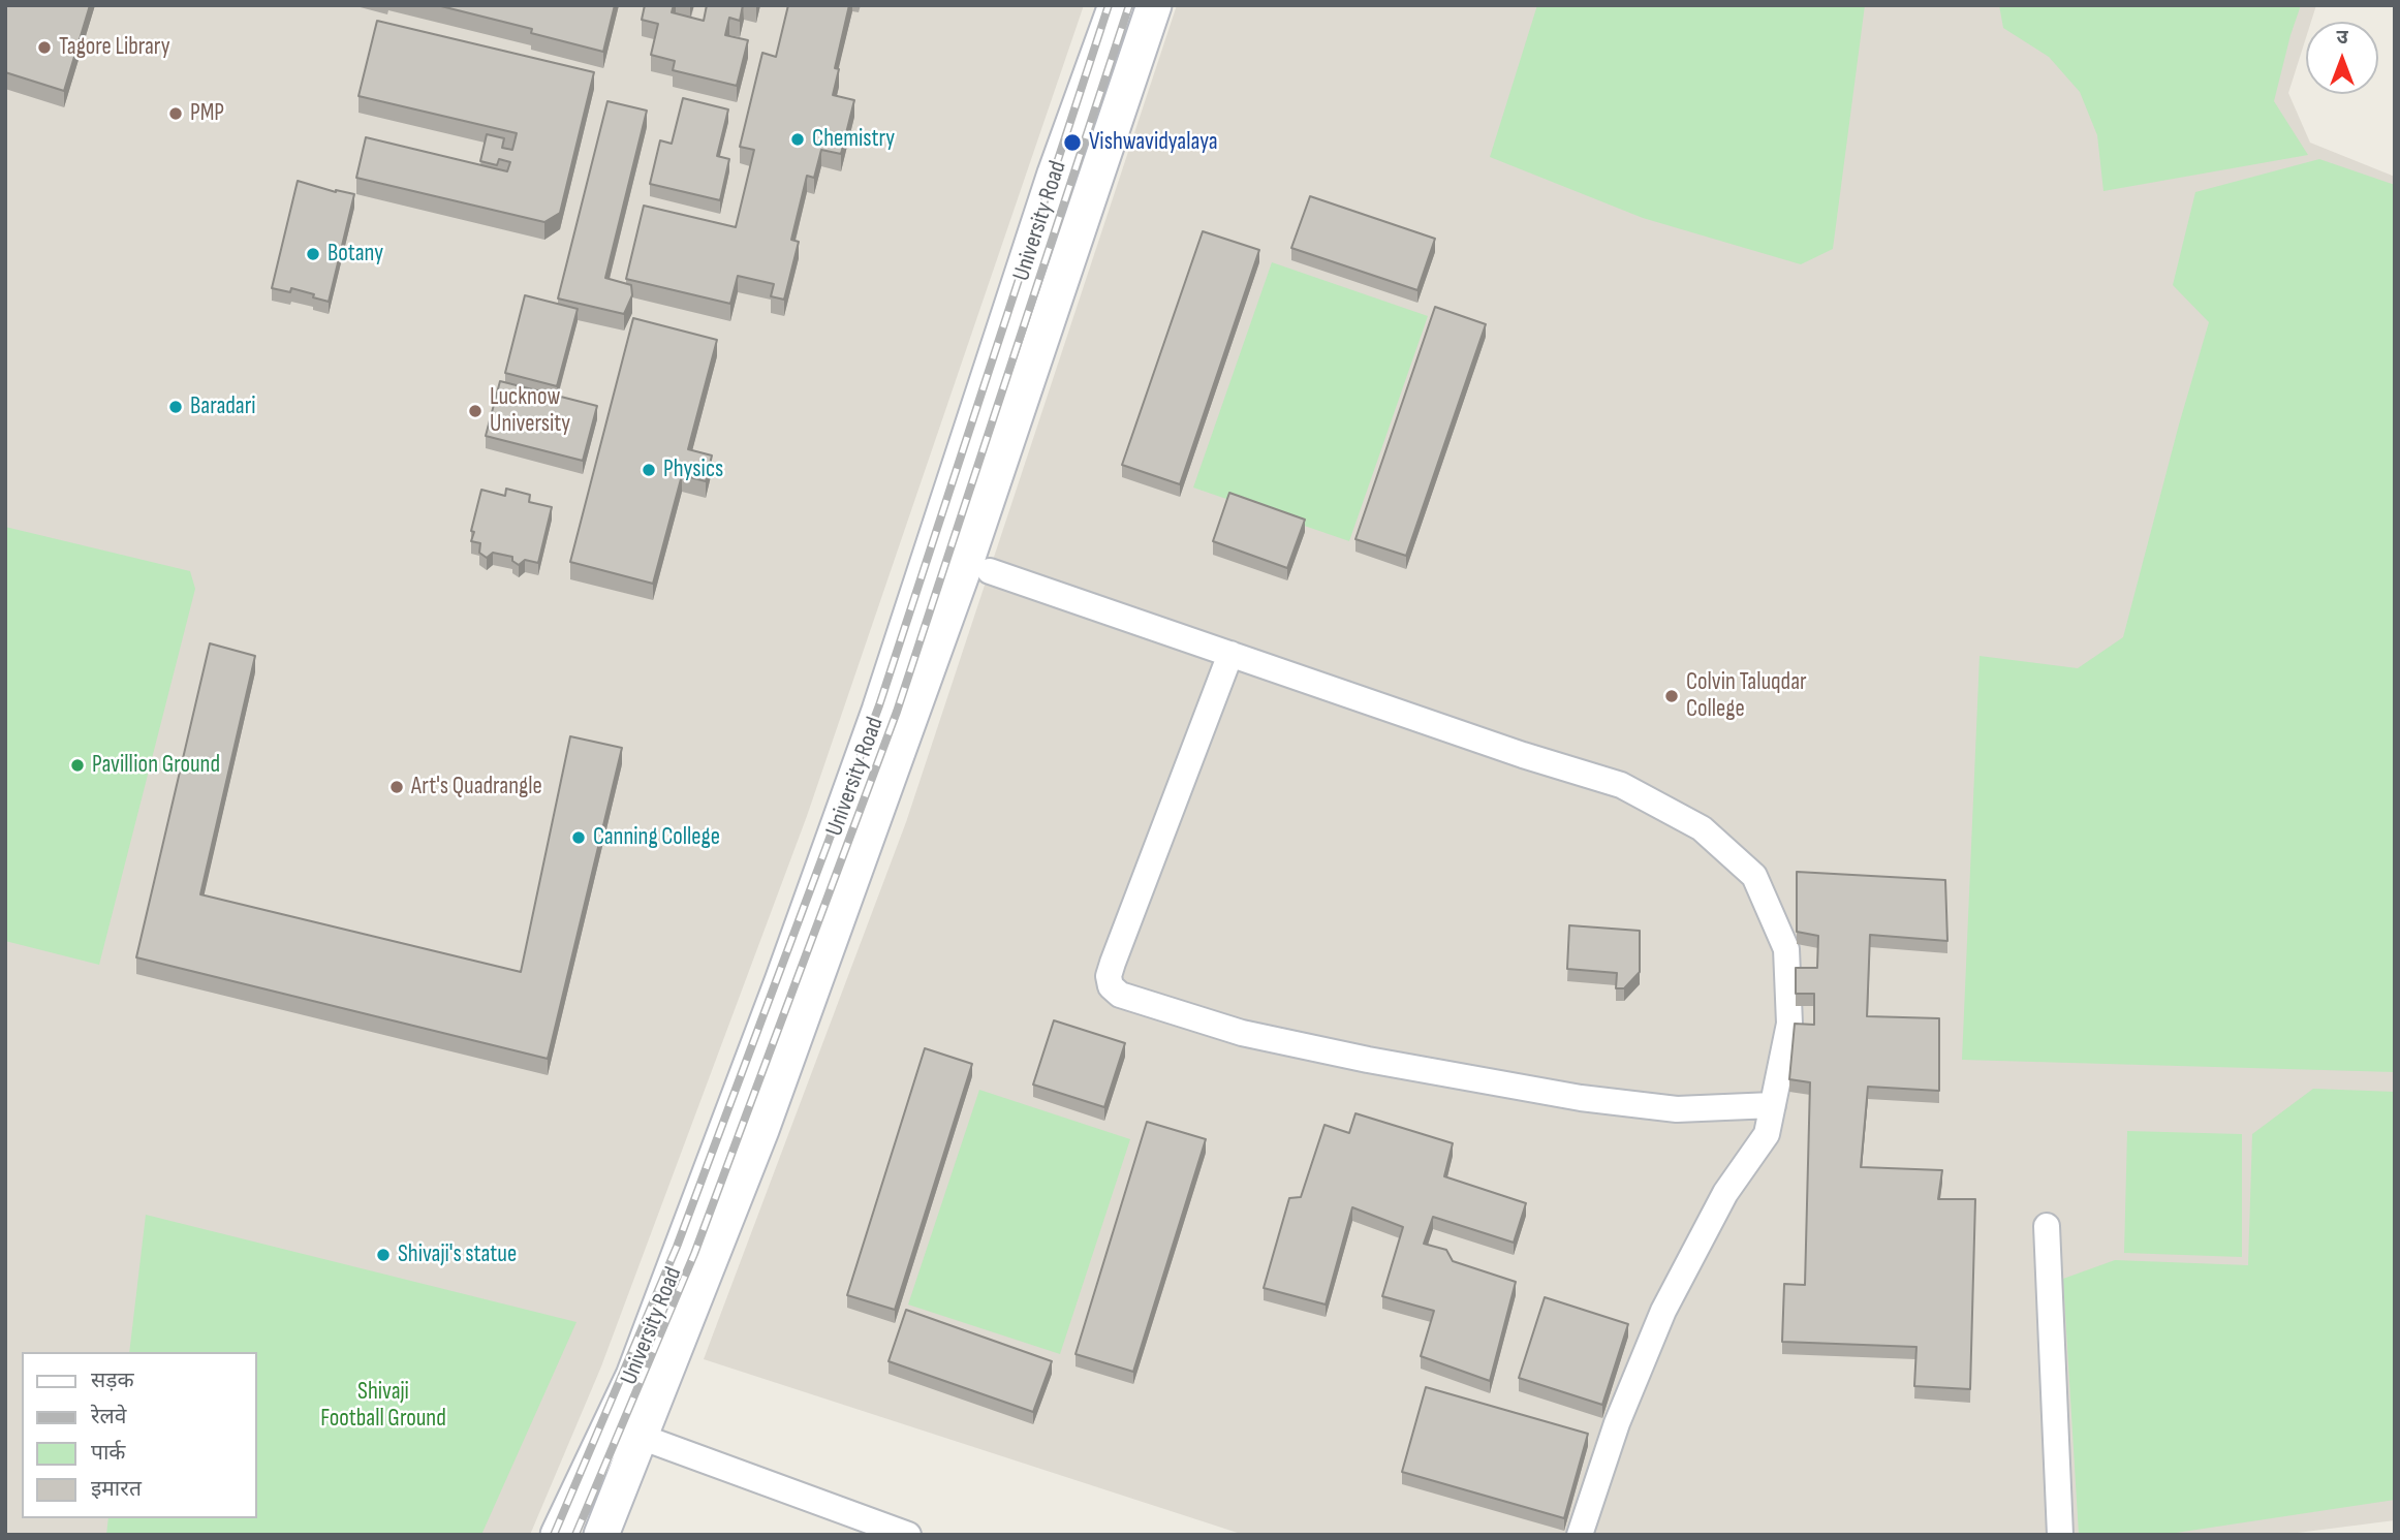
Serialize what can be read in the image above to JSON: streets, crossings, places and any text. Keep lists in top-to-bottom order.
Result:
{
  "streets": {
    "main road": ["University Road"]
  },
  "parks": ["Shivaji Football Ground"],
  "places": [
    "Tagore Library",
    "PMP",
    "Chemistry",
    "Vishwavidyalaya",
    "Botany",
    "Baradari",
    "Lucknow University",
    "Physics",
    "Colvin Taluqdar College",
    "Pavillion Ground",
    "Art's Quadrangle",
    "Canning College",
    "Shivaji's statue"
  ],
  "legend": [
    "सड़क",
    "रेलवे",
    "पार्क",
    "इमारत"
  ],
  "north": "top"
}
